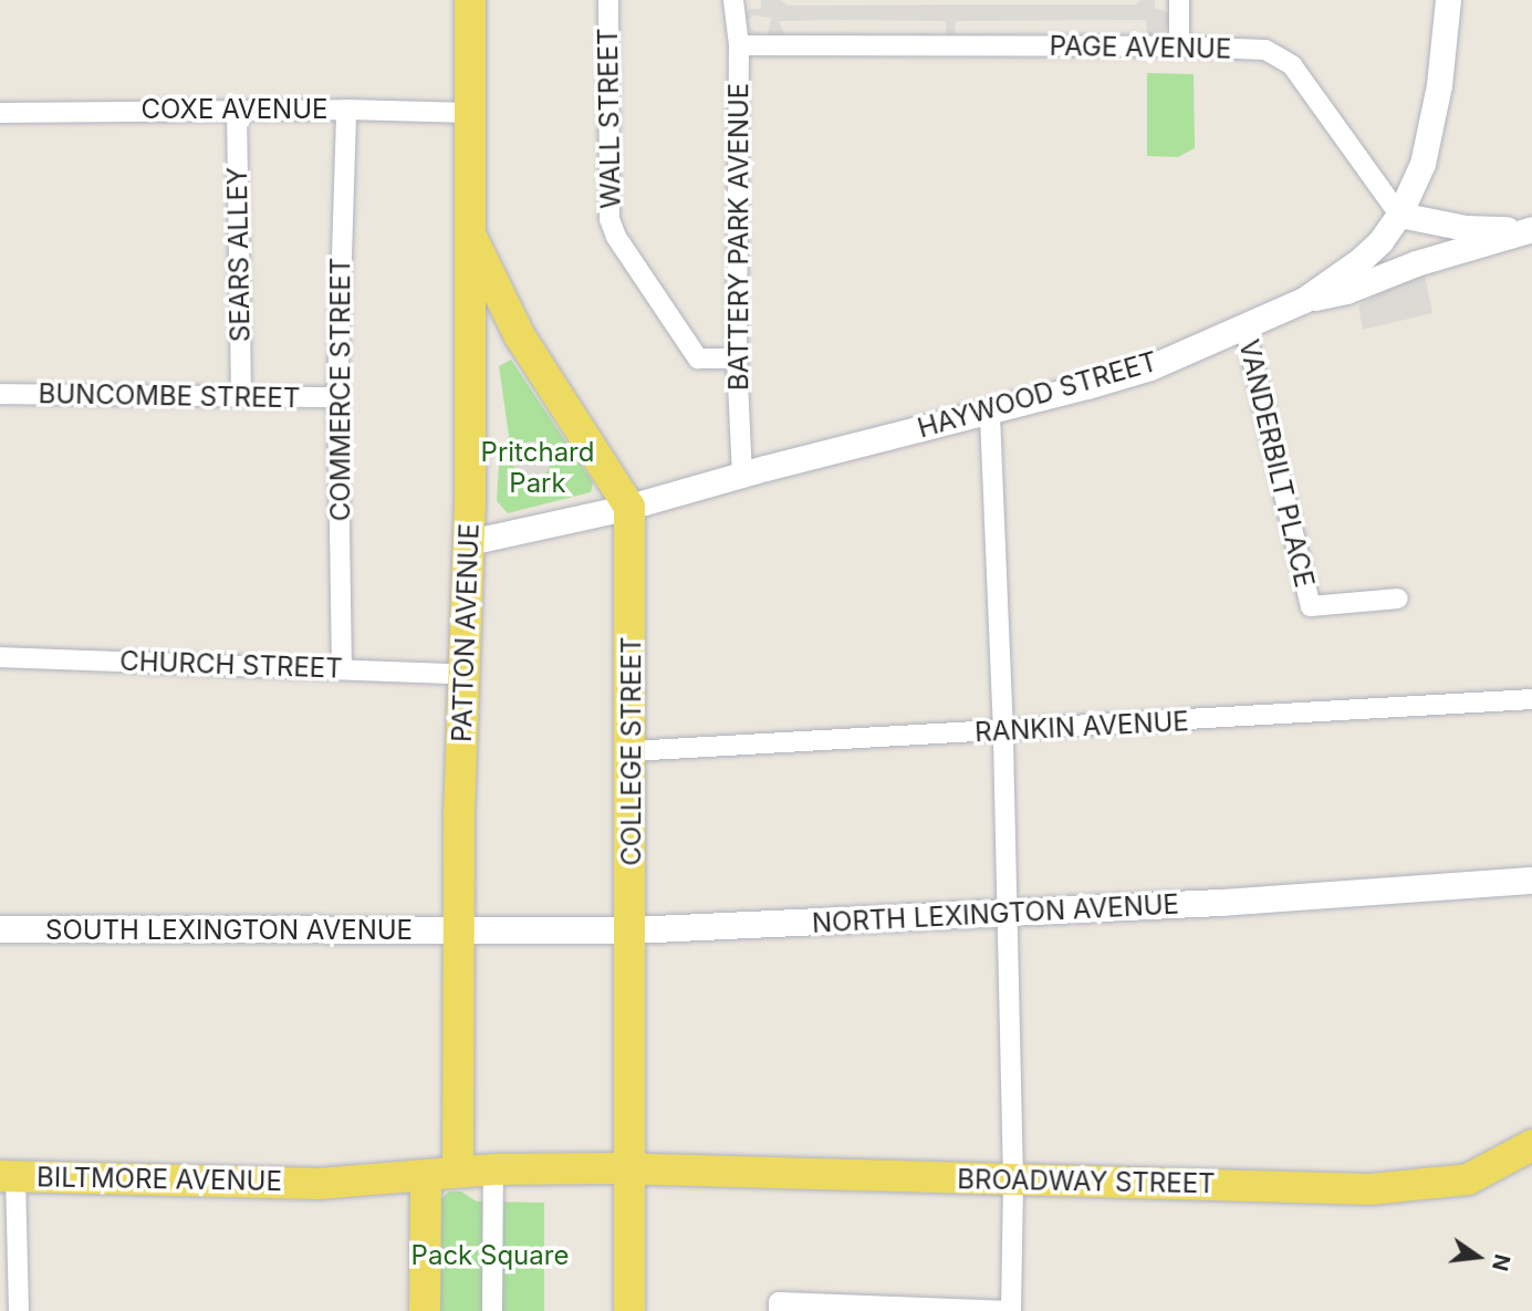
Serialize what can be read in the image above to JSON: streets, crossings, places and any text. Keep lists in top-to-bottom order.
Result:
{
  "streets": {
    "main road": [
      "PATTON AVENUE",
      "COLLEGE STREET",
      "NORTH LEXINGTON AVENUE",
      "SOUTH LEXINGTON AVENUE",
      "BILTMORE AVENUE",
      "BROADWAY STREET"
    ],
    "street": [
      "PAGE AVENUE",
      "COXE AVENUE",
      "WALL STREET",
      "BATTERY PARK AVENUE",
      "SEARS ALLEY",
      "COMMERCE STREET",
      "HAYWOOD STREET",
      "BUNCOMBE STREET",
      "VANDERBILT PLACE",
      "CHURCH STREET",
      "RANKIN AVENUE"
    ]
  },
  "crossings": [
    ["PAGE AVENUE", "BATTERY PARK AVENUE"],
    ["PAGE AVENUE", "HAYWOOD STREET"],
    ["COXE AVENUE", "SEARS ALLEY"],
    ["COXE AVENUE", "COMMERCE STREET"],
    ["COXE AVENUE", "PATTON AVENUE"],
    ["WALL STREET", "BATTERY PARK AVENUE"],
    ["BATTERY PARK AVENUE", "HAYWOOD STREET"],
    ["SEARS ALLEY", "BUNCOMBE STREET"],
    ["COMMERCE STREET", "BUNCOMBE STREET"],
    ["COMMERCE STREET", "CHURCH STREET"],
    ["HAYWOOD STREET", "VANDERBILT PLACE"],
    ["HAYWOOD STREET", "PATTON AVENUE"],
    ["HAYWOOD STREET", "COLLEGE STREET"],
    ["PATTON AVENUE", "CHURCH STREET"],
    ["PATTON AVENUE", "NORTH LEXINGTON AVENUE"],
    ["PATTON AVENUE", "SOUTH LEXINGTON AVENUE"],
    ["PATTON AVENUE", "BILTMORE AVENUE"],
    ["PATTON AVENUE", "BROADWAY STREET"],
    ["RANKIN AVENUE", "COLLEGE STREET"],
    ["COLLEGE STREET", "NORTH LEXINGTON AVENUE"],
    ["COLLEGE STREET", "BROADWAY STREET"],
    ["NORTH LEXINGTON AVENUE", "SOUTH LEXINGTON AVENUE"],
    ["BILTMORE AVENUE", "BROADWAY STREET"]
  ],
  "parks": ["Pritchard Park", "Pack Square"],
  "north": "right"
}
